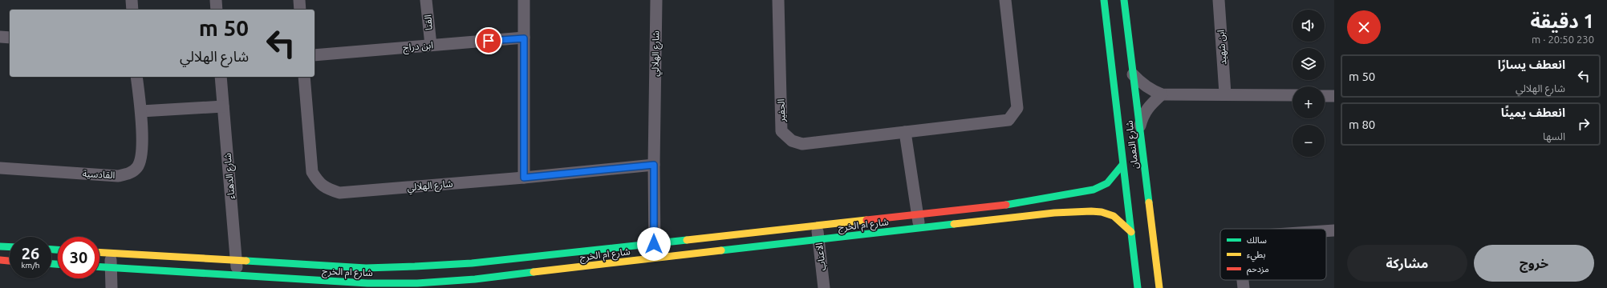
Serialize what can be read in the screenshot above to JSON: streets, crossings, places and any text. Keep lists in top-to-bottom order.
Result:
{
  "streets": {
    "street": [
      "القنا",
      "ابن دراج",
      "ابن شهيد",
      "شارع الهلالي",
      "الحفير",
      "شارع النعمان",
      "القادسية",
      "شارع الدهناء",
      "شارع ام الخرج",
      "الاعناب"
    ]
  },
  "crossings": [
    ["القنا", "ابن دراج"],
    ["شارع الهلالي", "شارع ام الخرج"],
    ["شارع النعمان", "شارع ام الخرج"],
    ["شارع الدهناء", "شارع ام الخرج"],
    ["شارع ام الخرج", "الاعناب"]
  ],
  "legend": ["سالك", "بطيء", "مزدحم"],
  "page": {
    "heading": ["1 دقيقة", "230 m · 20:50"],
    "map_buttons": ["+", "−"],
    "turn": ["50 m", "شارع الهلالي"],
    "list": [
      {
        "name": "انعطف يسارًا",
        "note": "شارع الهلالي",
        "value": "50 m"
      },
      {
        "name": "انعطف يمينًا",
        "note": "السها",
        "value": "80 m"
      }
    ],
    "speed": "26 km/h",
    "limit": "30",
    "buttons": ["خروج", "مشاركة"]
  }
}
